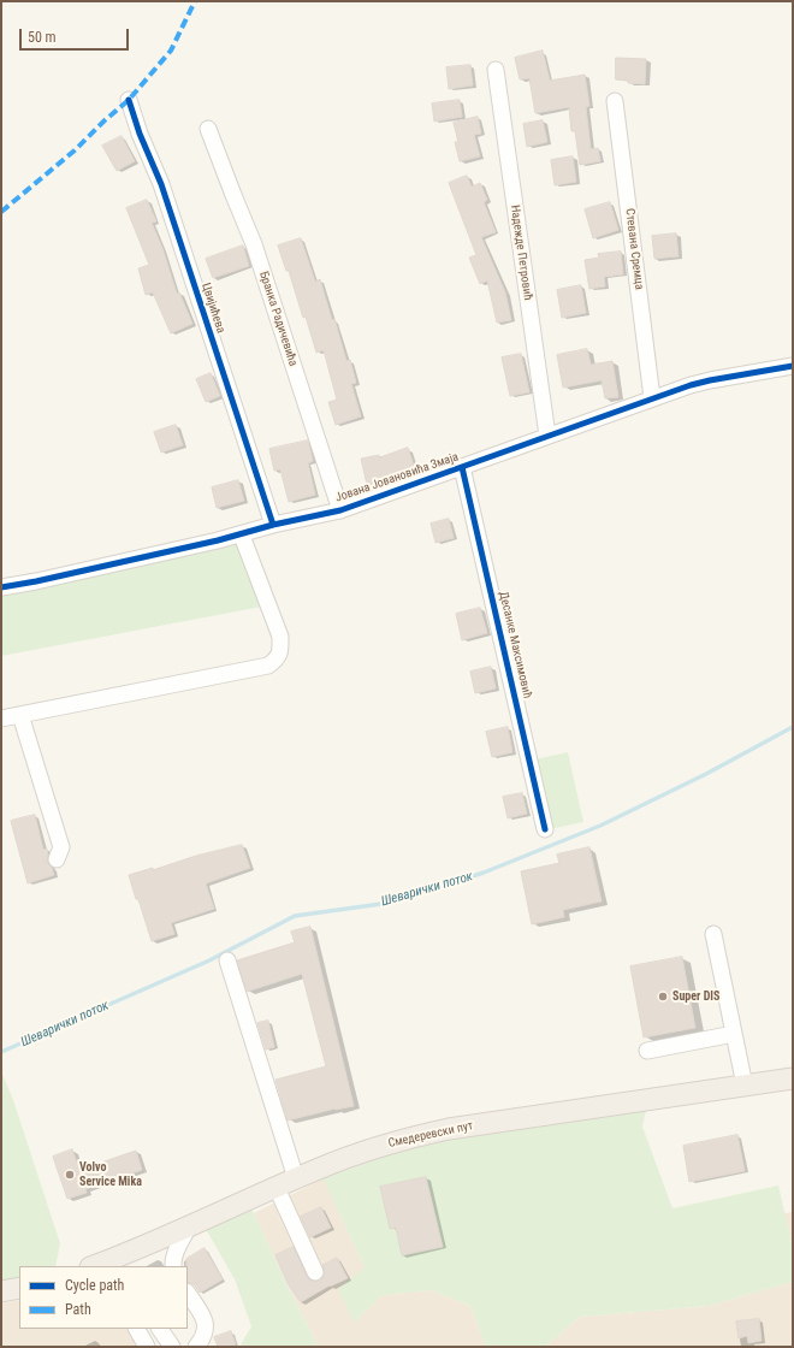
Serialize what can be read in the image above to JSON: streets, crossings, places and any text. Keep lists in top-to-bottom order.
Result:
{
  "streets": {
    "main road": ["Смедеревски пут"],
    "street": [
      "Стевана Сремца",
      "Надежде Петровић",
      "Цвијићева",
      "Бранка Радичевића",
      "Јована Јовановића Змаја",
      "Десанке Максимовић"
    ]
  },
  "crossings": [
    ["Стевана Сремца", "Јована Јовановића Змаја"],
    ["Надежде Петровић", "Јована Јовановића Змаја"],
    ["Цвијићева", "Јована Јовановића Змаја"],
    ["Бранка Радичевића", "Јована Јовановића Змаја"],
    ["Јована Јовановића Змаја", "Десанке Максимовић"]
  ],
  "water": ["Шеварички поток"],
  "places": ["Super DIS", "Volvo Service Mika"],
  "legend": ["Cycle path", "Path"],
  "scale_bar": "50 m"
}
